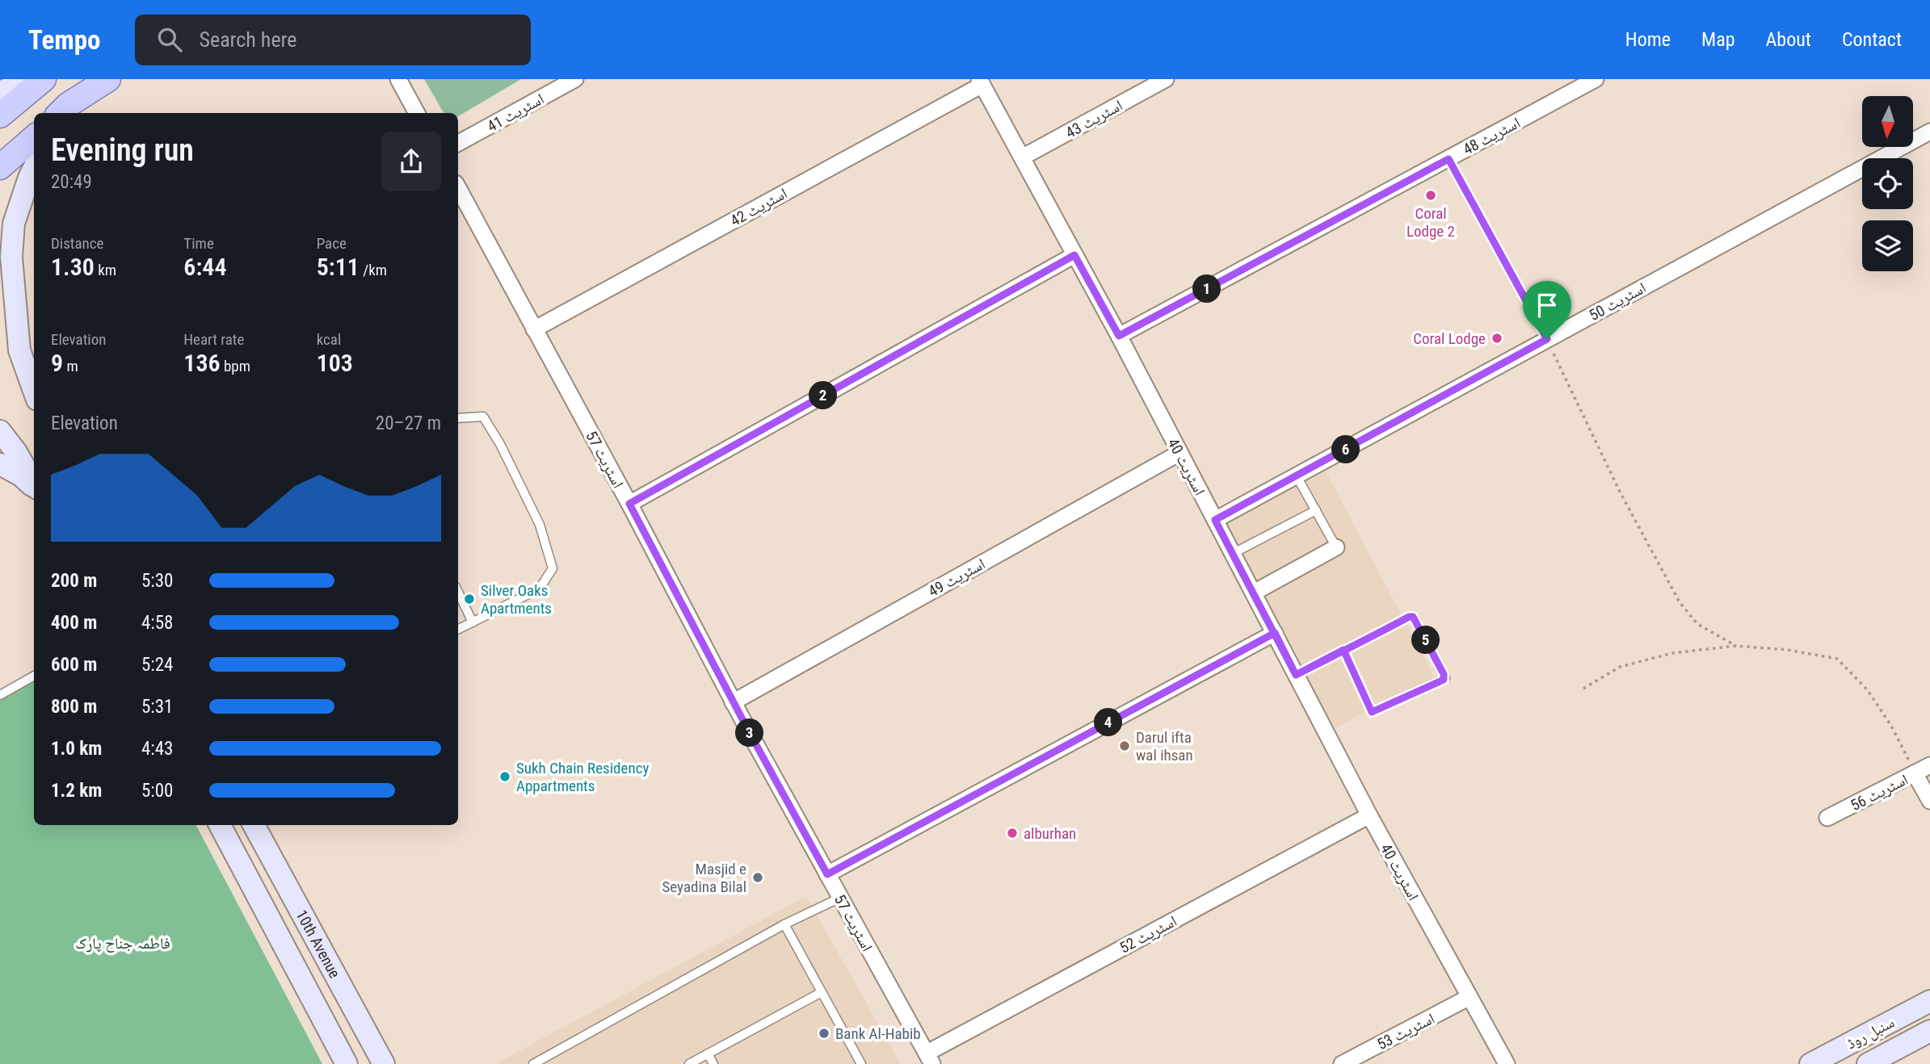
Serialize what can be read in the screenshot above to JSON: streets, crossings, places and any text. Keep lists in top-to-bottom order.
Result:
{
  "streets": {
    "main road": ["10th Avenue", "سنبل روڈ"],
    "street": [
      "اسٹریٹ 41",
      "اسٹریٹ 43",
      "اسٹریٹ 48",
      "اسٹریٹ 42",
      "اسٹریٹ 50",
      "اسٹریٹ 57",
      "اسٹریٹ 40",
      "اسٹریٹ 49",
      "اسٹریٹ 56",
      "اسٹریٹ 52",
      "اسٹریٹ 53"
    ]
  },
  "crossings": [
    ["اسٹریٹ 43", "اسٹریٹ 40"],
    ["اسٹریٹ 48", "اسٹریٹ 40"],
    ["اسٹریٹ 42", "اسٹریٹ 57"],
    ["اسٹریٹ 42", "اسٹریٹ 40"],
    ["اسٹریٹ 50", "اسٹریٹ 40"],
    ["اسٹریٹ 57", "اسٹریٹ 49"],
    ["اسٹریٹ 57", "اسٹریٹ 52"],
    ["اسٹریٹ 40", "اسٹریٹ 49"],
    ["اسٹریٹ 40", "اسٹریٹ 52"],
    ["اسٹریٹ 40", "اسٹریٹ 53"]
  ],
  "parks": ["فاطمہ جناح پارک"],
  "places": [
    "Coral Lodge 2",
    "Coral Lodge",
    "Silver Oaks Apartments",
    "Darul ifta wal ihsan",
    "Sukh Chain Residency Appartments",
    "alburhan",
    "Masjid e Seyadina Bilal",
    "Bank Al-Habib"
  ],
  "north": "bottom",
  "page": {
    "header": "Tempo",
    "search": "Search here",
    "nav": [
      "Home",
      "Map",
      "About",
      "Contact"
    ],
    "heading": ["Evening run", "20:49"],
    "stats": [
      ["Distance", "1.30 km"],
      ["Time", "6:44"],
      ["Pace", "5:11 /km"],
      ["Elevation", "9 m"],
      ["Heart rate", "136 bpm"],
      ["kcal", "103"]
    ],
    "pins": [
      "1",
      "2",
      "6",
      "5",
      "4",
      "3"
    ],
    "chart": ["Elevation", "20–27 m"],
    "list": [
      {
        "name": "200 m",
        "note": "5:30"
      },
      {
        "name": "400 m",
        "note": "4:58"
      },
      {
        "name": "600 m",
        "note": "5:24"
      },
      {
        "name": "800 m",
        "note": "5:31"
      },
      {
        "name": "1.0 km",
        "note": "4:43"
      },
      {
        "name": "1.2 km",
        "note": "5:00"
      }
    ]
  }
}
